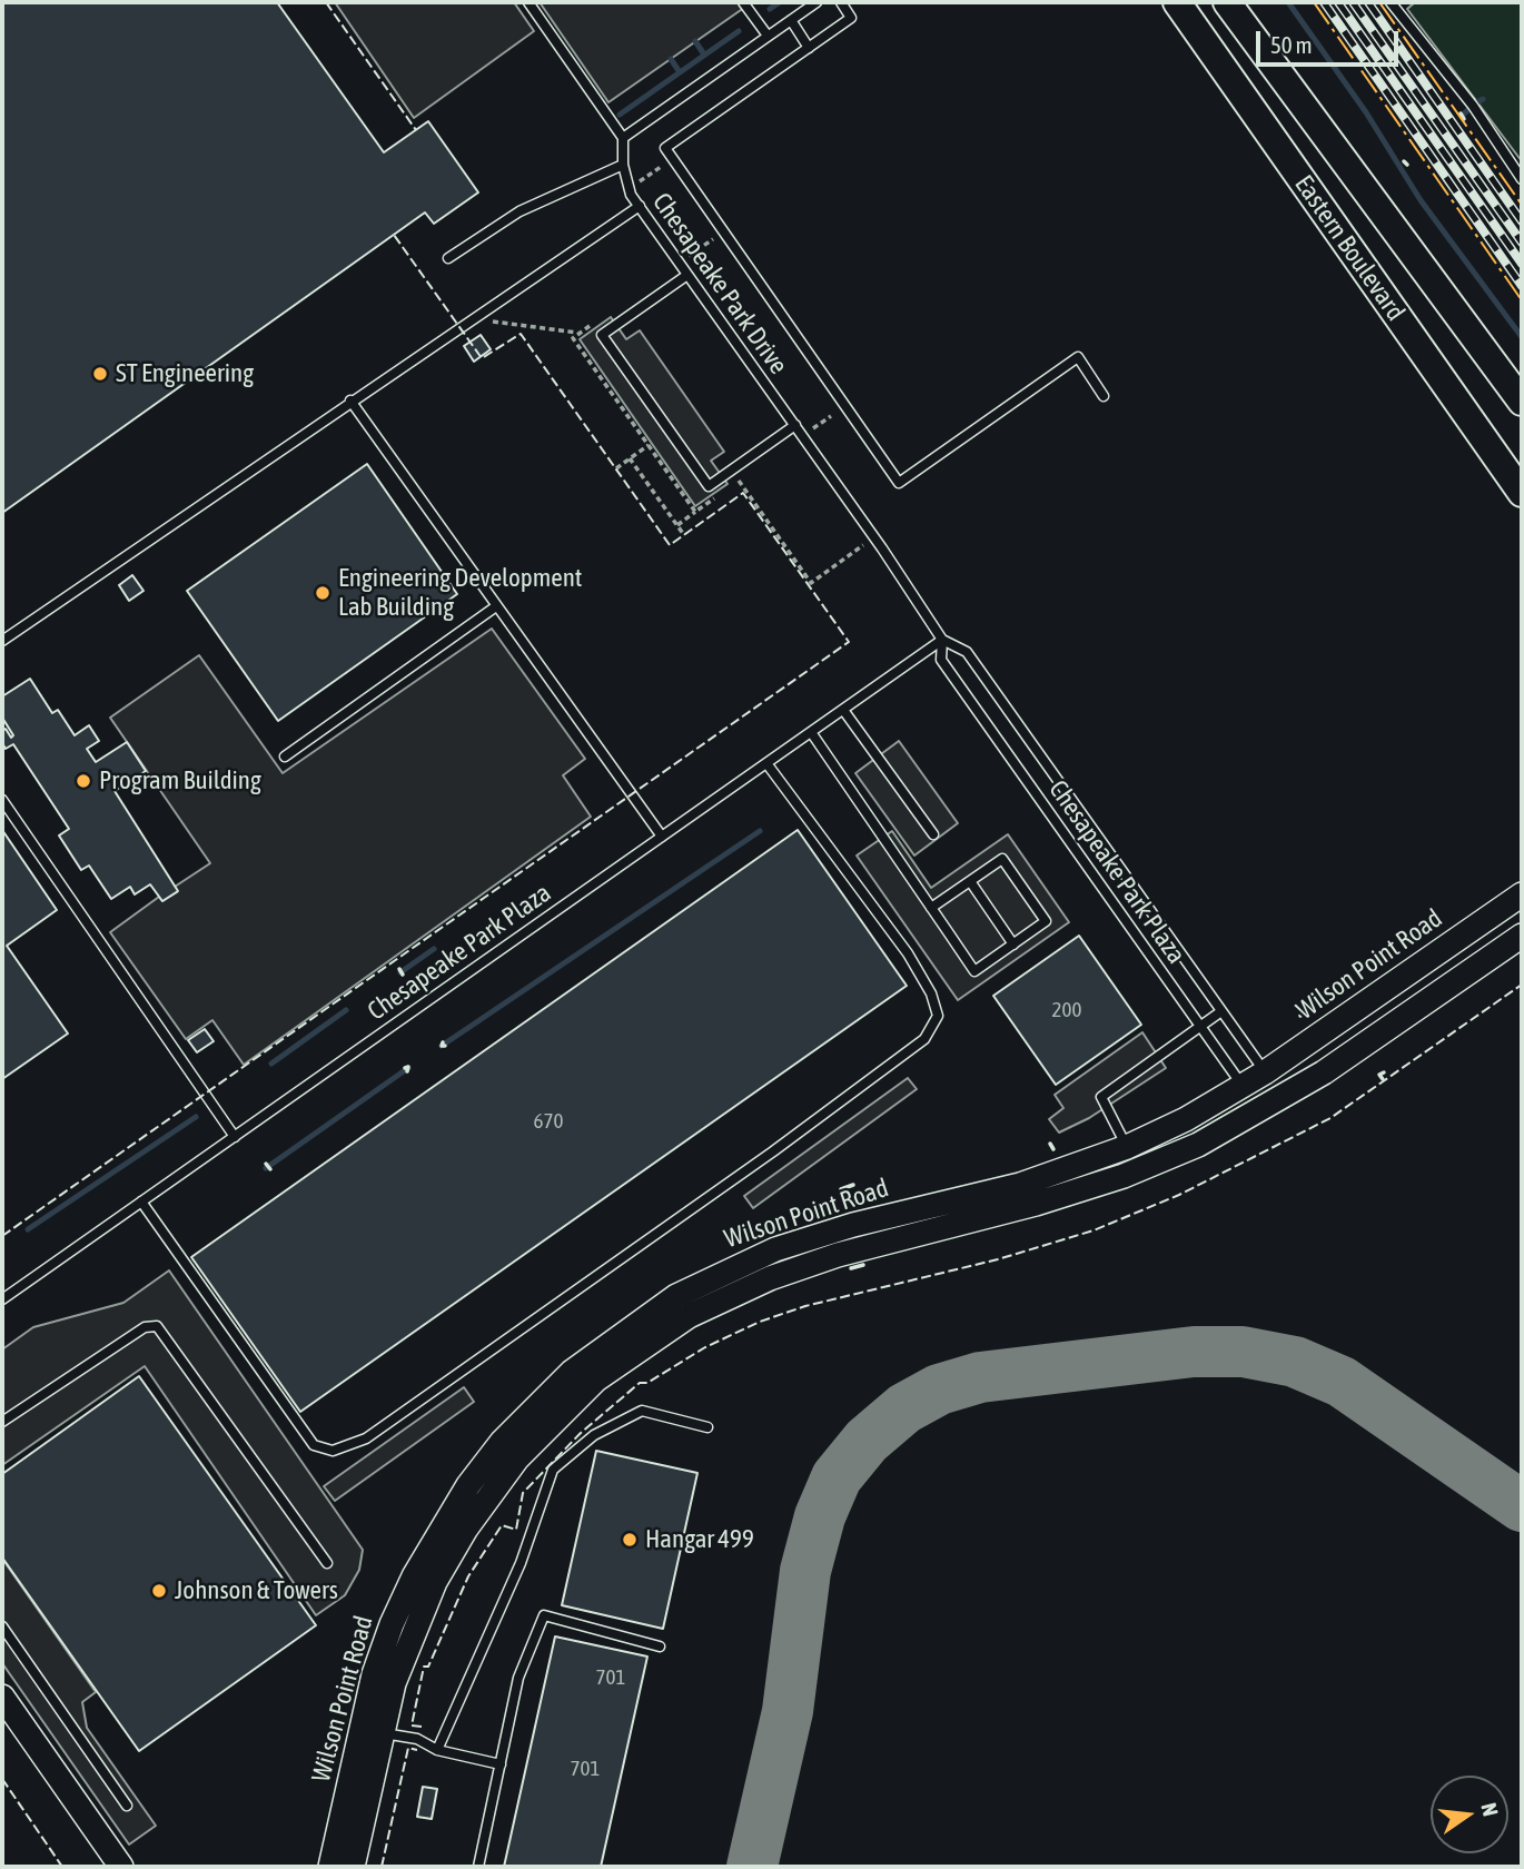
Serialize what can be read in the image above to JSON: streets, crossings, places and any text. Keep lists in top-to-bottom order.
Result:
{
  "streets": {
    "main road": ["Eastern Boulevard"],
    "street": ["Wilson Point Road"],
    "lane": ["Chesapeake Park Drive", "Chesapeake Park Plaza"]
  },
  "crossings": [
    ["Chesapeake Park Drive", "Chesapeake Park Plaza"],
    ["Chesapeake Park Plaza", "Wilson Point Road"]
  ],
  "places": [
    "ST Engineering",
    "Engineering Development Lab Building",
    "Program Building",
    "Hangar 499",
    "Johnson & Towers"
  ],
  "house_numbers": [
    "200",
    "670",
    "701",
    "701"
  ],
  "scale_bar": "50 m",
  "north": "right"
}
